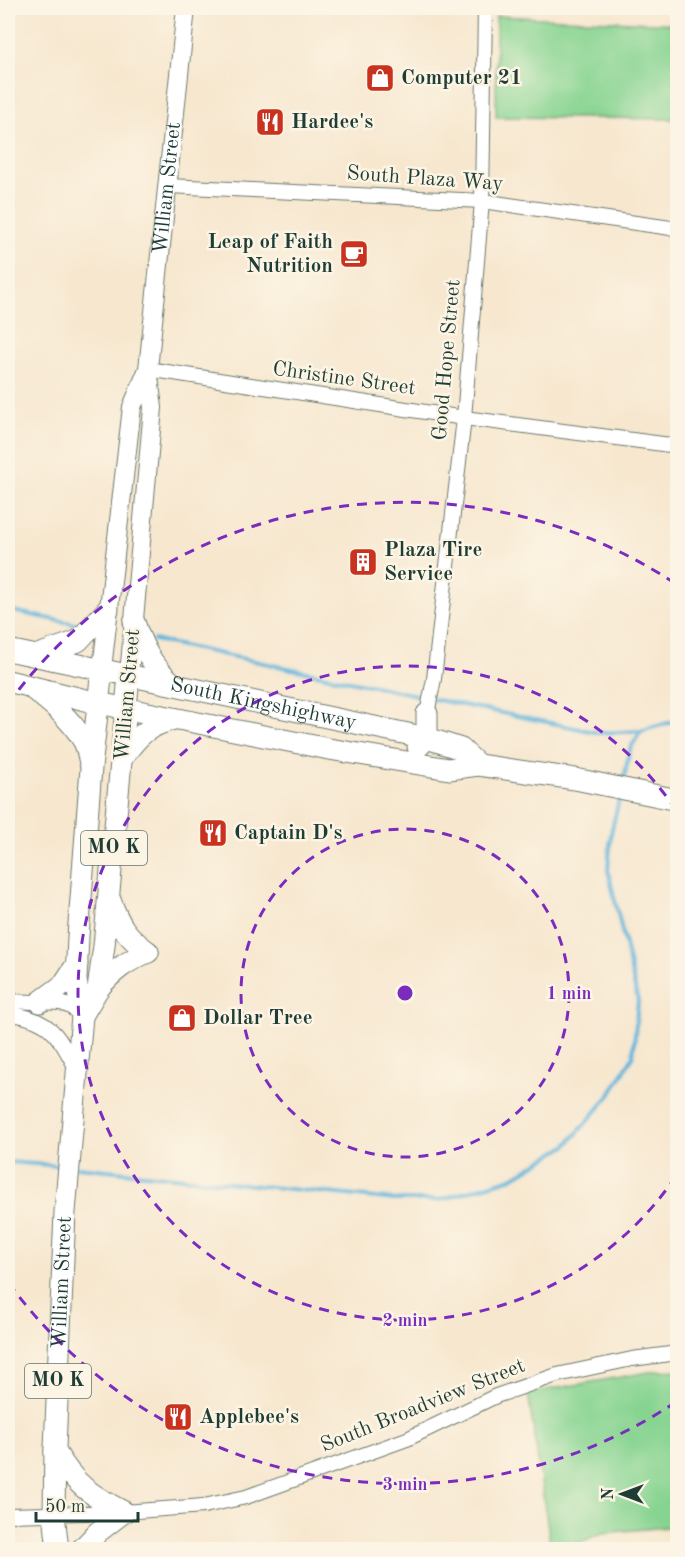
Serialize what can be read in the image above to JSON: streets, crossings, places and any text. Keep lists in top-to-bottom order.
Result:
{
  "streets": {
    "main road": ["William Street", "South Kingshighway", "MO K"],
    "street": [
      "South Plaza Way",
      "Good Hope Street",
      "Christine Street",
      "South Broadview Street"
    ]
  },
  "crossings": [
    ["South Plaza Way", "William Street"],
    ["South Plaza Way", "Good Hope Street"],
    ["William Street", "Christine Street"],
    ["William Street", "South Kingshighway"],
    ["William Street", "South Broadview Street"],
    ["Good Hope Street", "Christine Street"]
  ],
  "places": {
    "shop": ["Computer 21", "Dollar Tree"],
    "restaurant": ["Hardee's", "Captain D's", "Applebee's"],
    "cafe": ["Leap of Faith Nutrition"],
    "building": ["Plaza Tire Service"]
  },
  "scale_bar": "50 m",
  "north": "left",
  "rings": ["1 min", "2 min", "3 min"]
}
